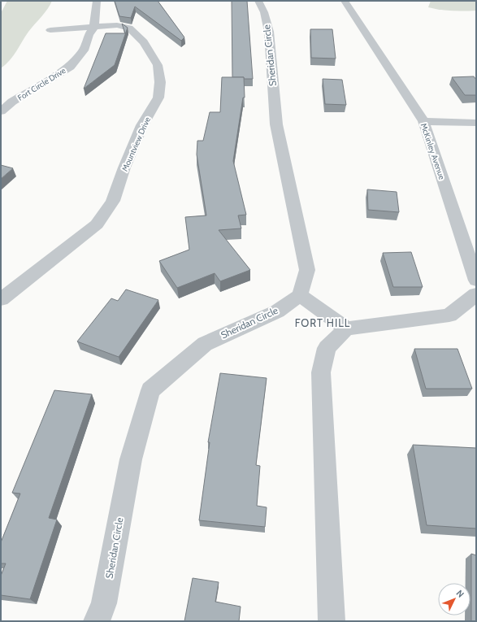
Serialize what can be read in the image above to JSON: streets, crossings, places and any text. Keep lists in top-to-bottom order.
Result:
{
  "streets": {
    "street": [
      "Sheridan Circle",
      "Fort Circle Drive",
      "Mountview Drive",
      "McKinley Avenue"
    ]
  },
  "crossings": [
    ["Fort Circle Drive", "Mountview Drive"]
  ],
  "districts": ["FORT HILL"],
  "north": "top right"
}
